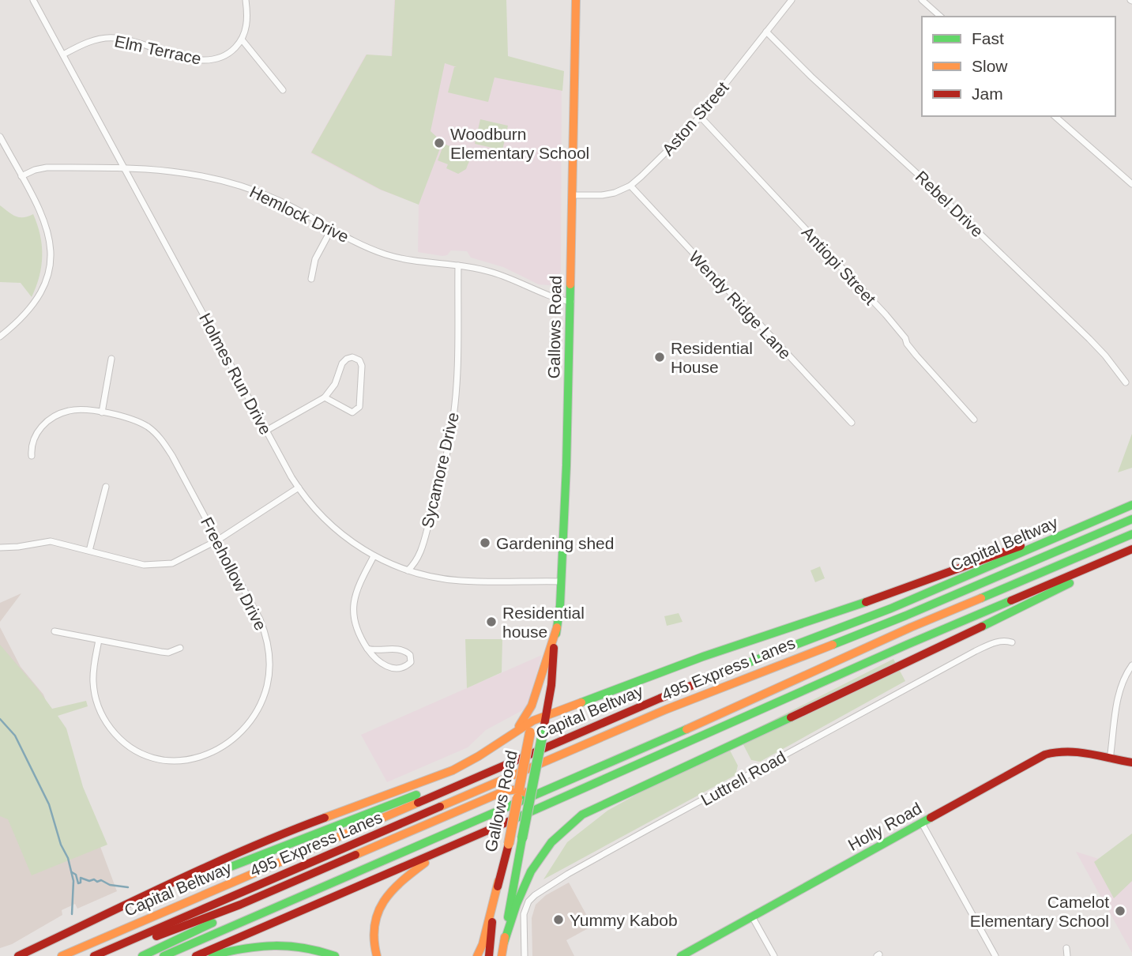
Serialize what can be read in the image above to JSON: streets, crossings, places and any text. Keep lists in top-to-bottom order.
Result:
{
  "streets": {
    "main road": [
      "Gallows Road",
      "Capital Beltway",
      "495 Express Lanes",
      "Holly Road"
    ],
    "street": [
      "Elm Terrace",
      "Aston Street",
      "Rebel Drive",
      "Hemlock Drive",
      "Antiopi Street",
      "Wendy Ridge Lane",
      "Holmes Run Drive",
      "Sycamore Drive",
      "Freehollow Drive",
      "Luttrell Road"
    ]
  },
  "crossings": [
    ["Elm Terrace", "Holmes Run Drive"],
    ["Aston Street", "Rebel Drive"],
    ["Aston Street", "Antiopi Street"],
    ["Aston Street", "Wendy Ridge Lane"],
    ["Aston Street", "Gallows Road"],
    ["Hemlock Drive", "Gallows Road"],
    ["Hemlock Drive", "Holmes Run Drive"],
    ["Hemlock Drive", "Sycamore Drive"],
    ["Gallows Road", "Holmes Run Drive"],
    ["Holmes Run Drive", "Sycamore Drive"]
  ],
  "places": [
    "Woodburn Elementary School",
    "Residential House",
    "Gardening shed",
    "Residential house",
    "Camelot Elementary School",
    "Yummy Kabob"
  ],
  "legend": ["Fast", "Slow", "Jam"]
}
